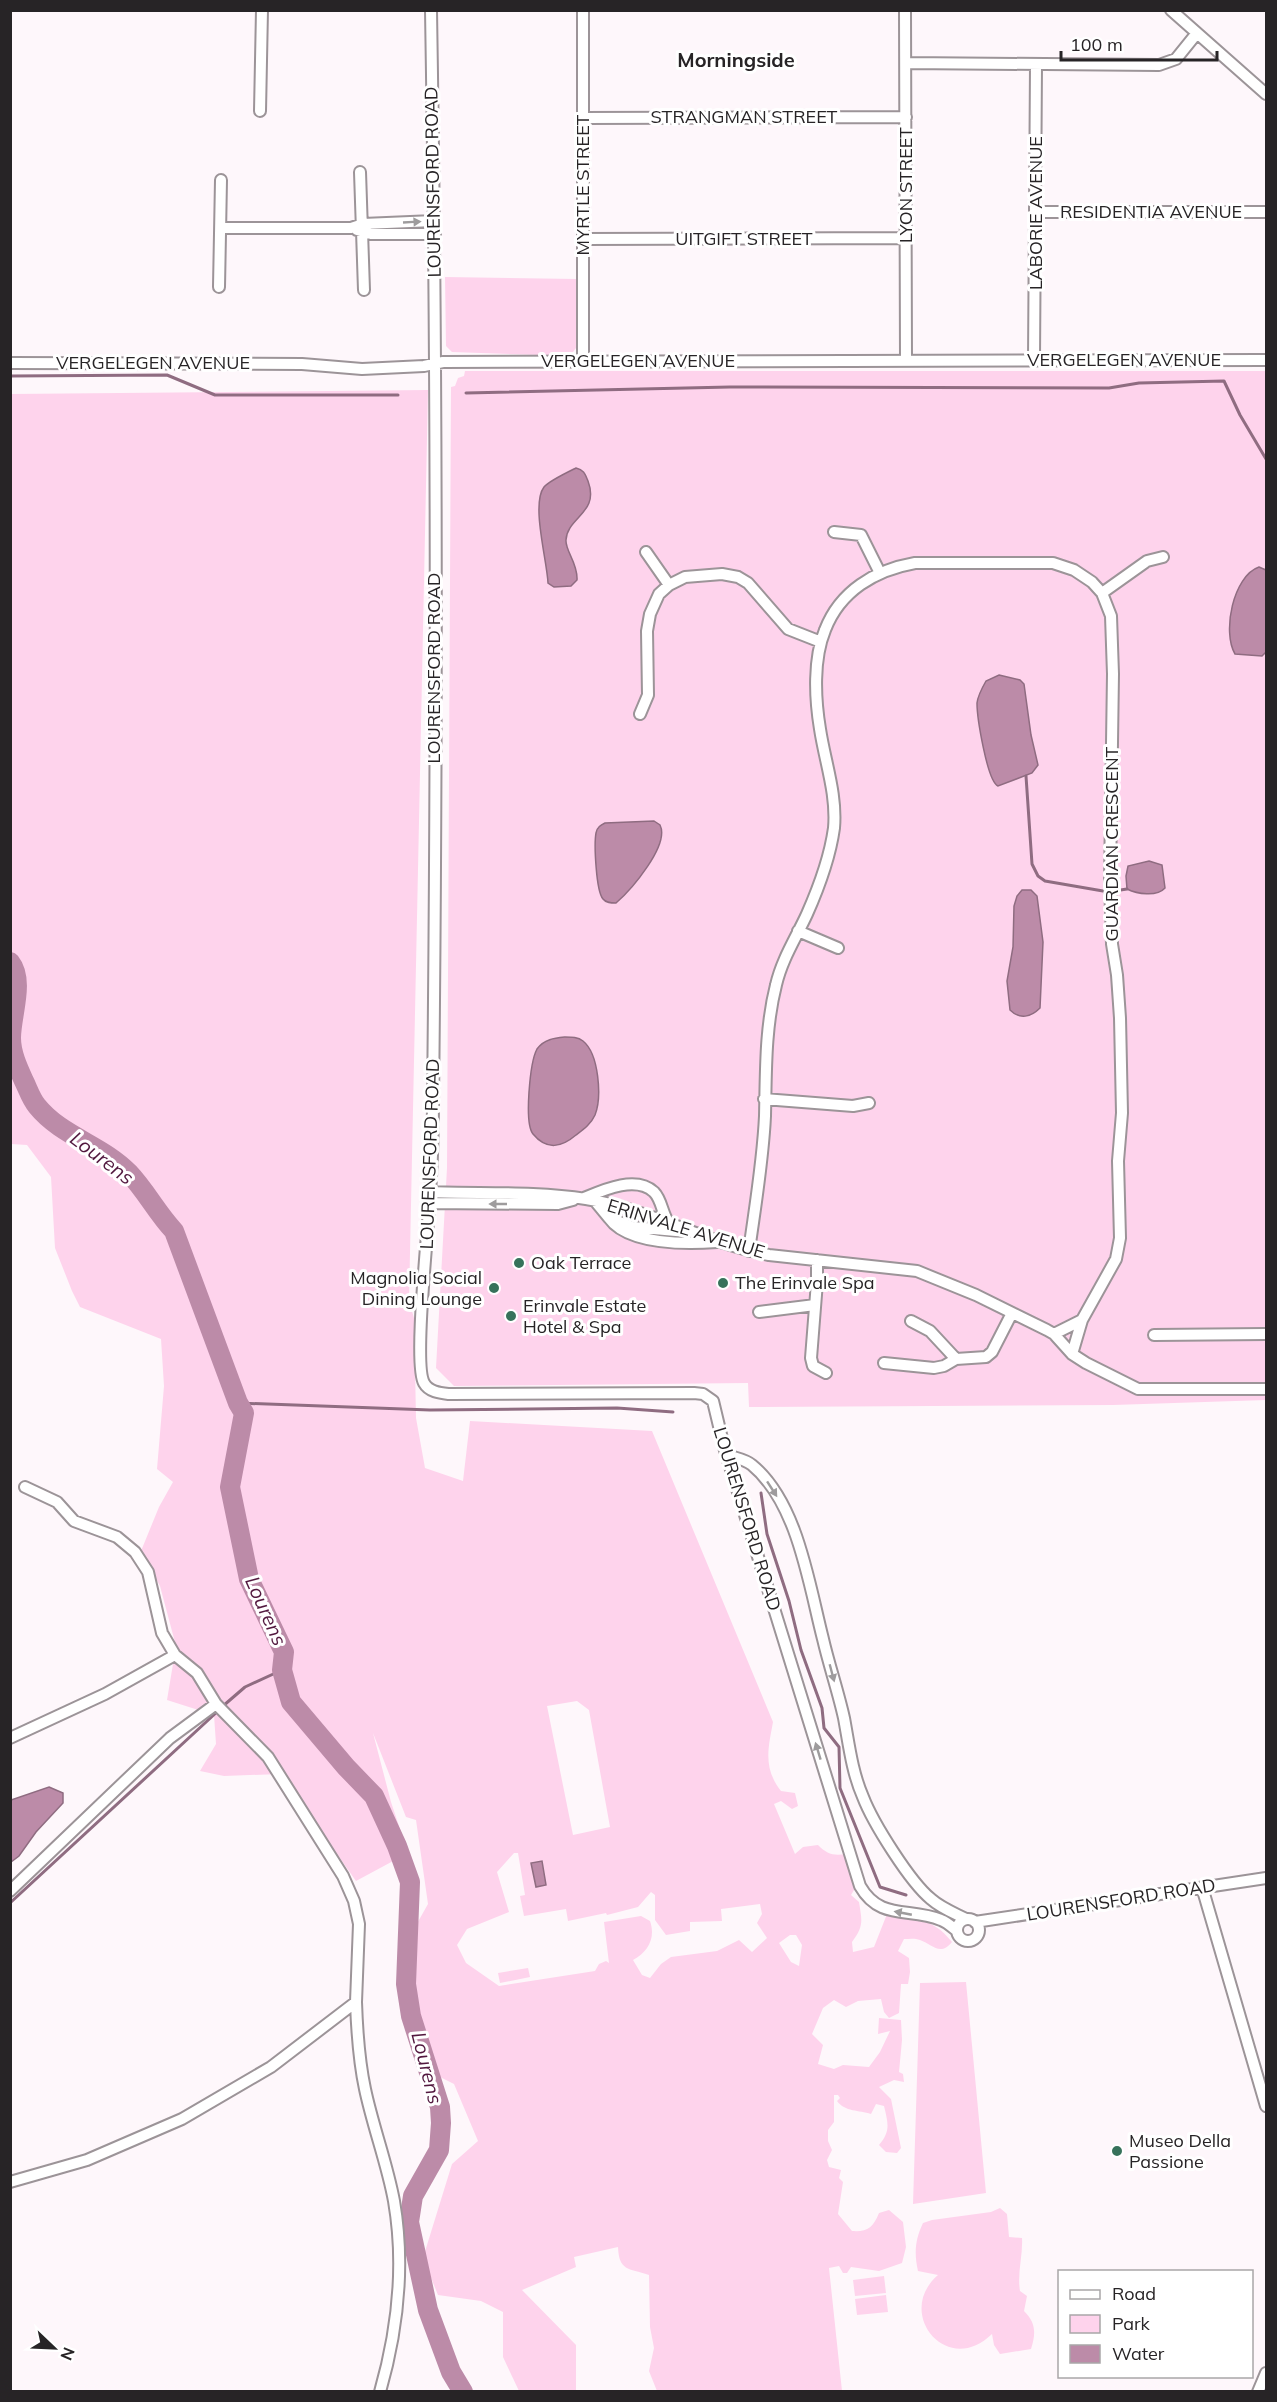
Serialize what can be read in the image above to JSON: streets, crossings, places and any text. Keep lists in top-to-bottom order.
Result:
{
  "streets": {
    "street": [
      "STRANGMAN STREET",
      "LOURENSFORD ROAD",
      "MYRTLE STREET",
      "LYON STREET",
      "RESIDENTIA AVENUE",
      "LABORIE AVENUE",
      "UITGIFT STREET",
      "VERGELEGEN AVENUE",
      "GUARDIAN CRESCENT",
      "ERINVALE AVENUE"
    ]
  },
  "crossings": [
    ["STRANGMAN STREET", "MYRTLE STREET"],
    ["STRANGMAN STREET", "LYON STREET"],
    ["LOURENSFORD ROAD", "VERGELEGEN AVENUE"],
    ["LOURENSFORD ROAD", "ERINVALE AVENUE"],
    ["MYRTLE STREET", "UITGIFT STREET"],
    ["MYRTLE STREET", "VERGELEGEN AVENUE"],
    ["LYON STREET", "UITGIFT STREET"],
    ["LYON STREET", "VERGELEGEN AVENUE"],
    ["RESIDENTIA AVENUE", "LABORIE AVENUE"],
    ["LABORIE AVENUE", "VERGELEGEN AVENUE"],
    ["GUARDIAN CRESCENT", "ERINVALE AVENUE"]
  ],
  "districts": ["Morningside"],
  "water": ["Lourens"],
  "places": [
    "Oak Terrace",
    "The Erinvale Spa",
    "Magnolia Social Dining Lounge",
    "Erinvale Estate Hotel & Spa",
    "Museo Della Passione"
  ],
  "legend": ["Road", "Park", "Water"],
  "scale_bar": "100 m",
  "north": "bottom right"
}
